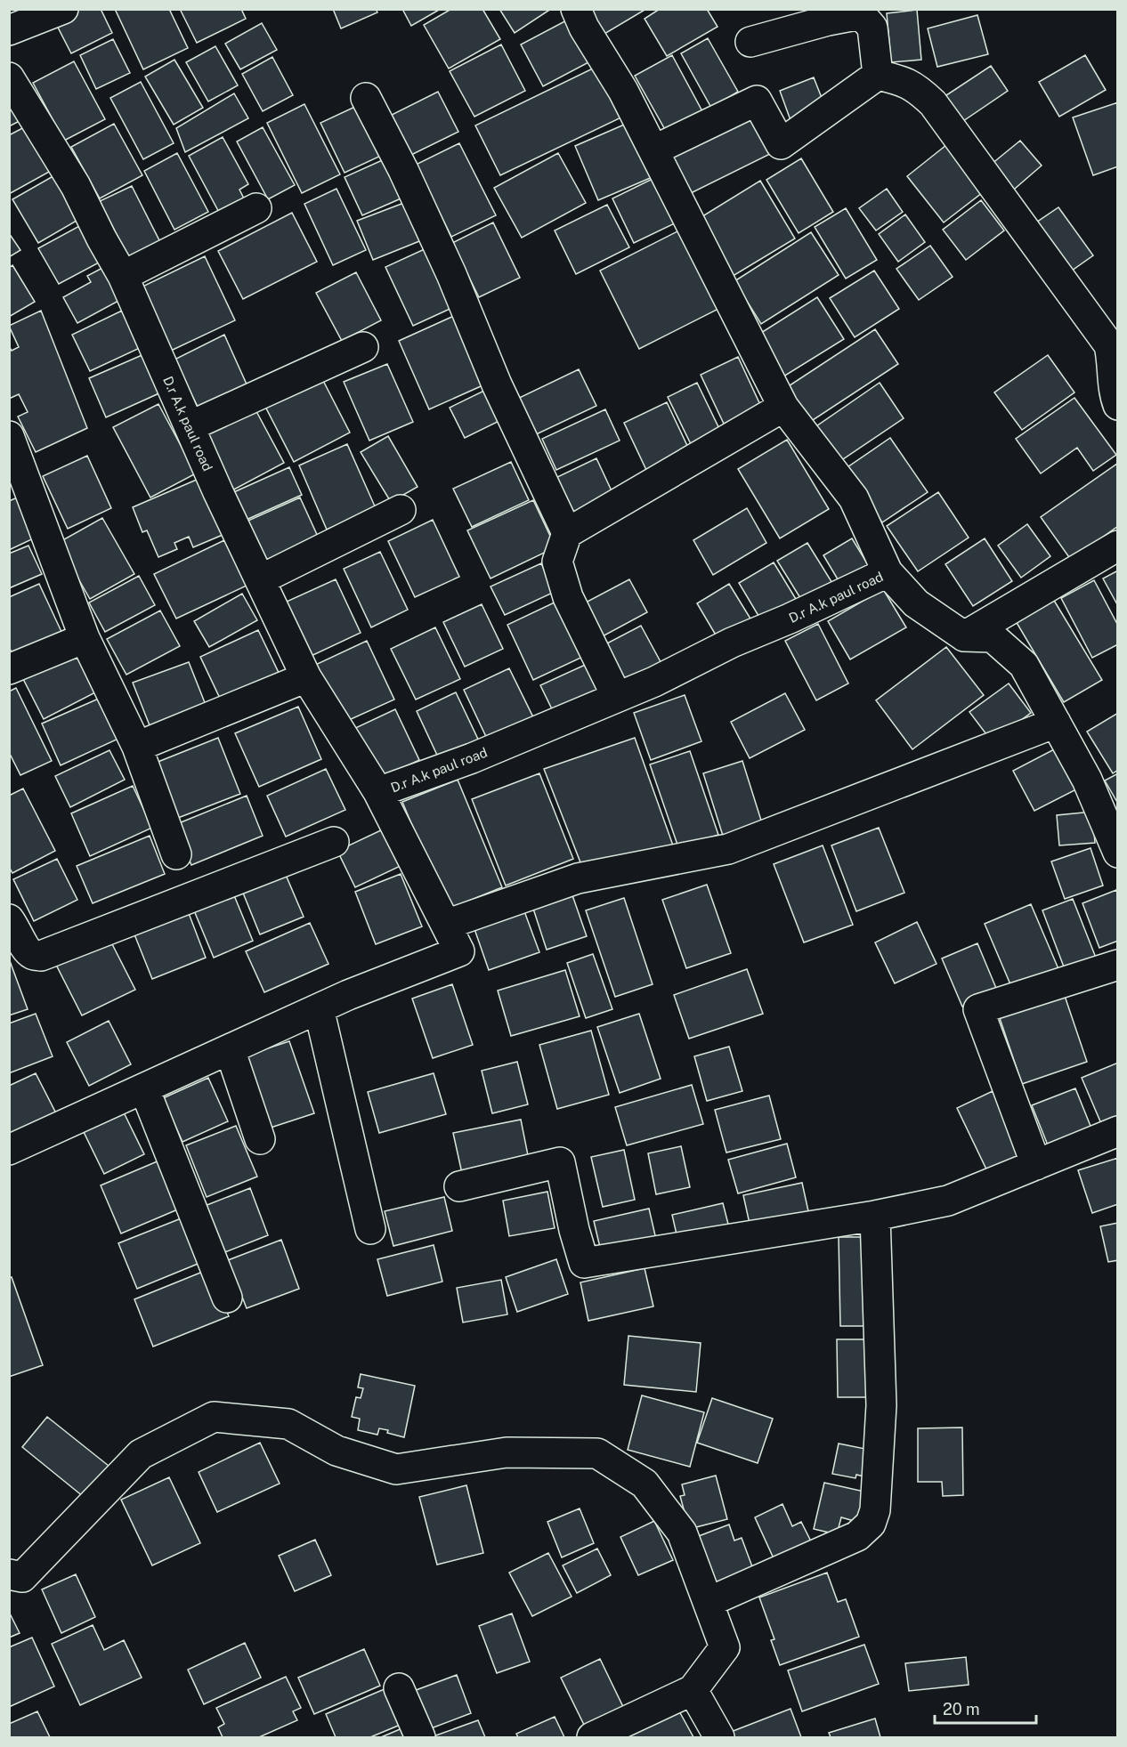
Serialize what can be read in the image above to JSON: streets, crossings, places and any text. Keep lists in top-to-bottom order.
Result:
{
  "streets": {
    "street": ["D.r A.k paul road"]
  },
  "scale_bar": "20 m"
}
